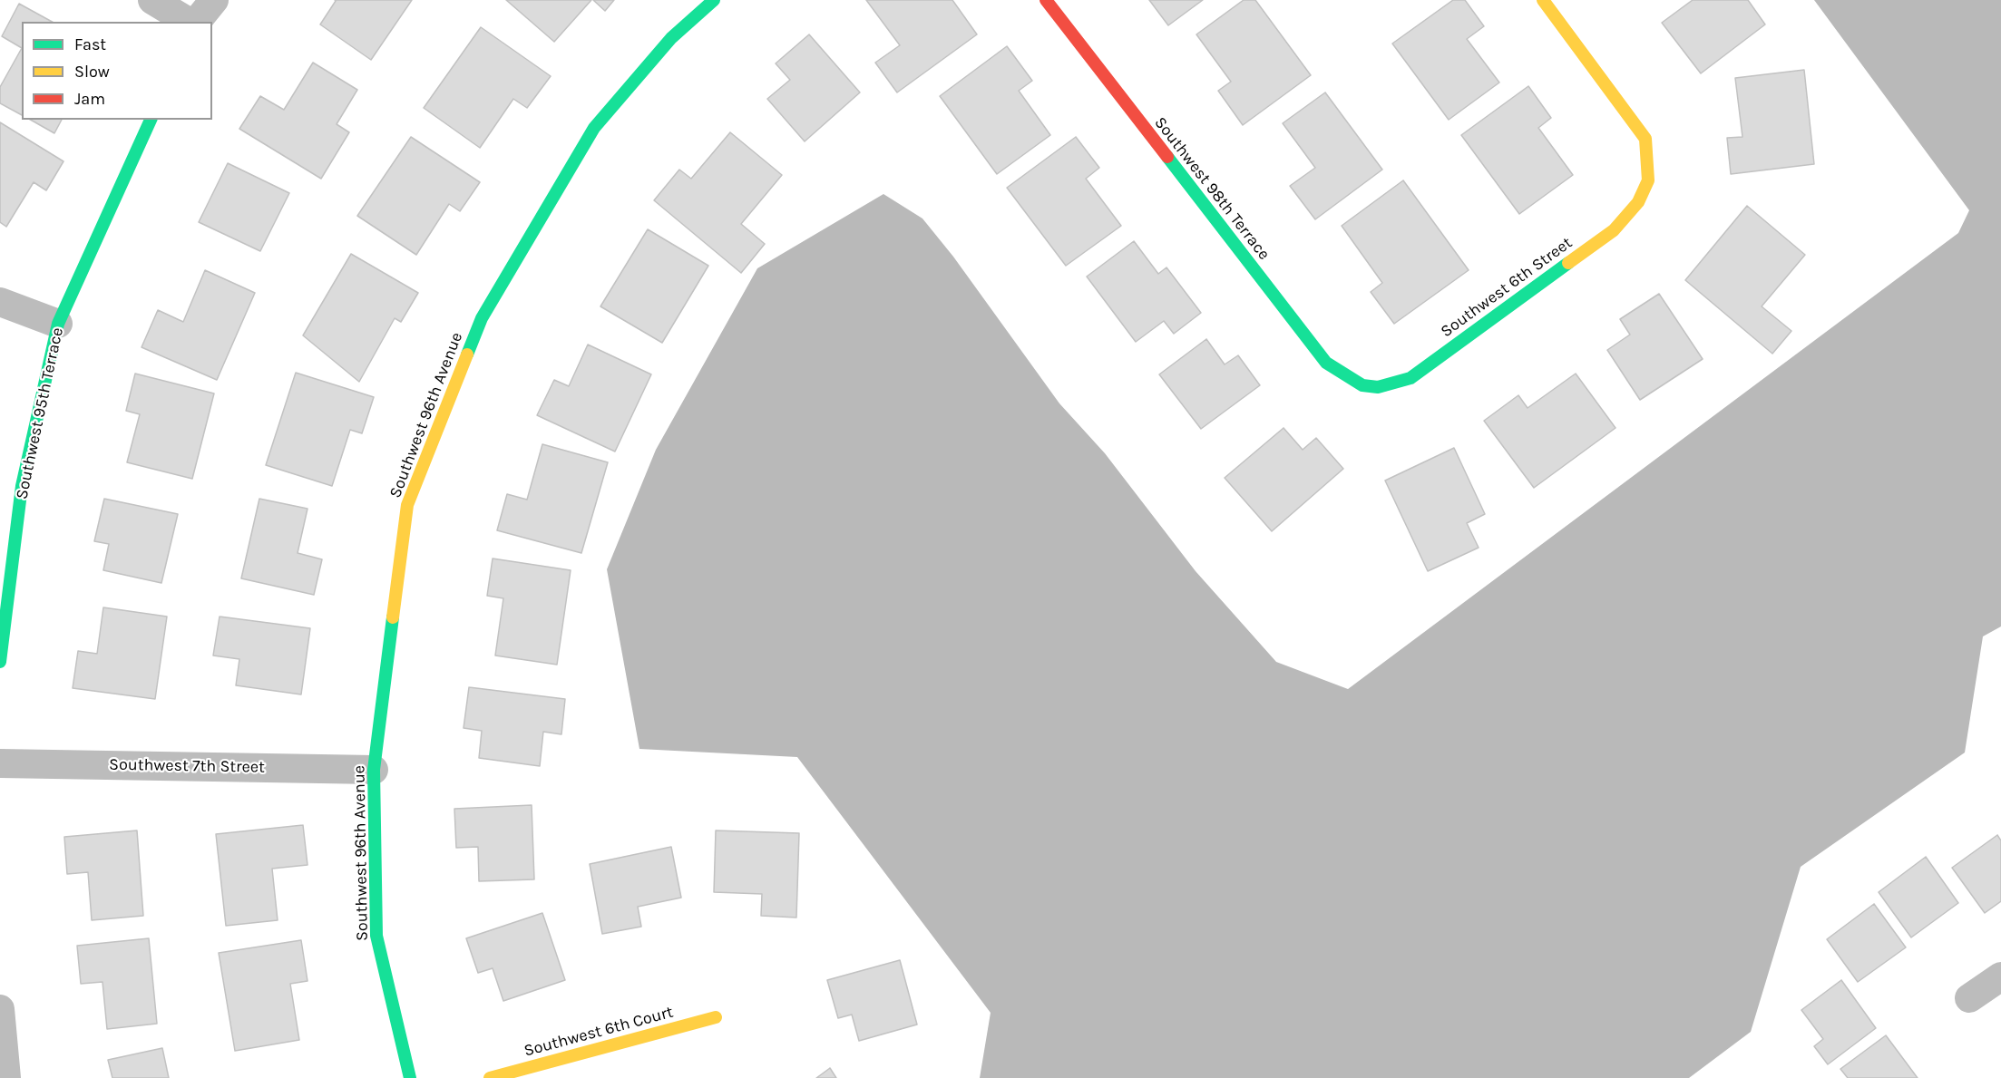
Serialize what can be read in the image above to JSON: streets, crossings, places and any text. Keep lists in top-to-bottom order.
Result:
{
  "streets": {
    "street": [
      "Southwest 98th Terrace",
      "Southwest 6th Street",
      "Southwest 95th Terrace",
      "Southwest 96th Avenue",
      "Southwest 7th Street",
      "Southwest 6th Court"
    ]
  },
  "crossings": [
    ["Southwest 98th Terrace", "Southwest 6th Street"],
    ["Southwest 96th Avenue", "Southwest 7th Street"]
  ],
  "legend": ["Fast", "Slow", "Jam"]
}
